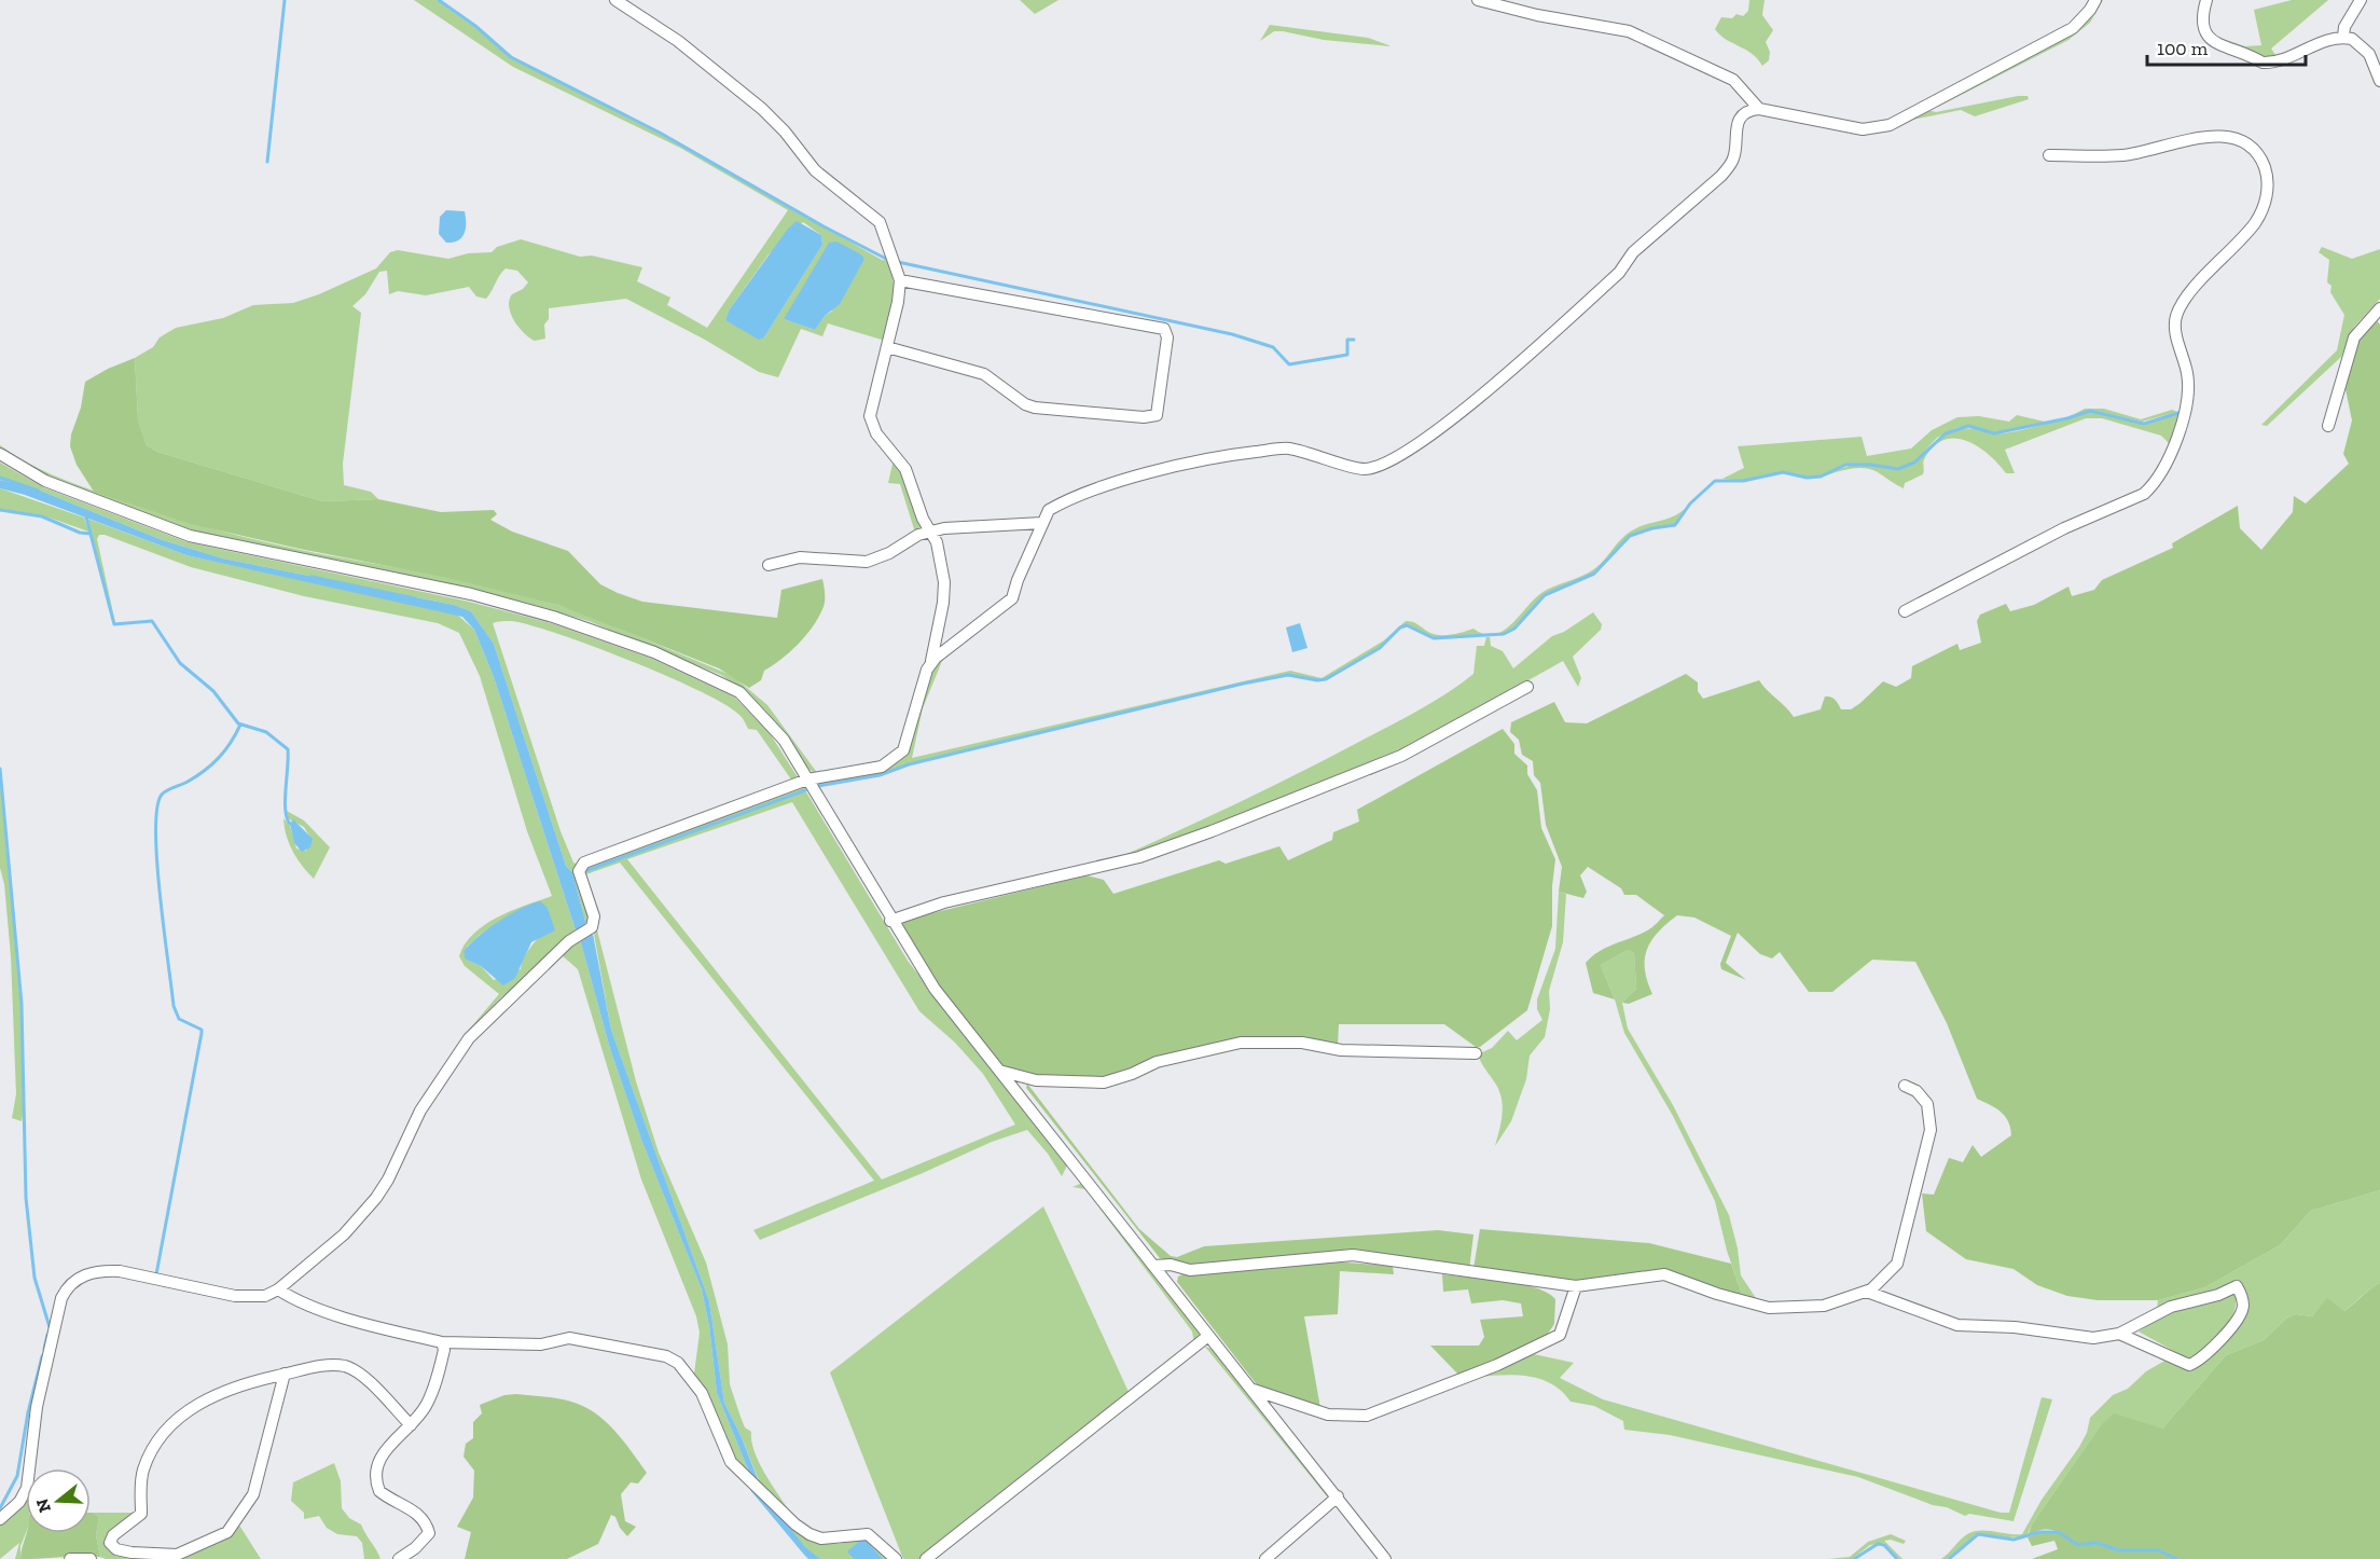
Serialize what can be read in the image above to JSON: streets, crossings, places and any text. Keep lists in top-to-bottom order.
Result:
{
  "scale_bar": "100 m",
  "north": "left"
}
